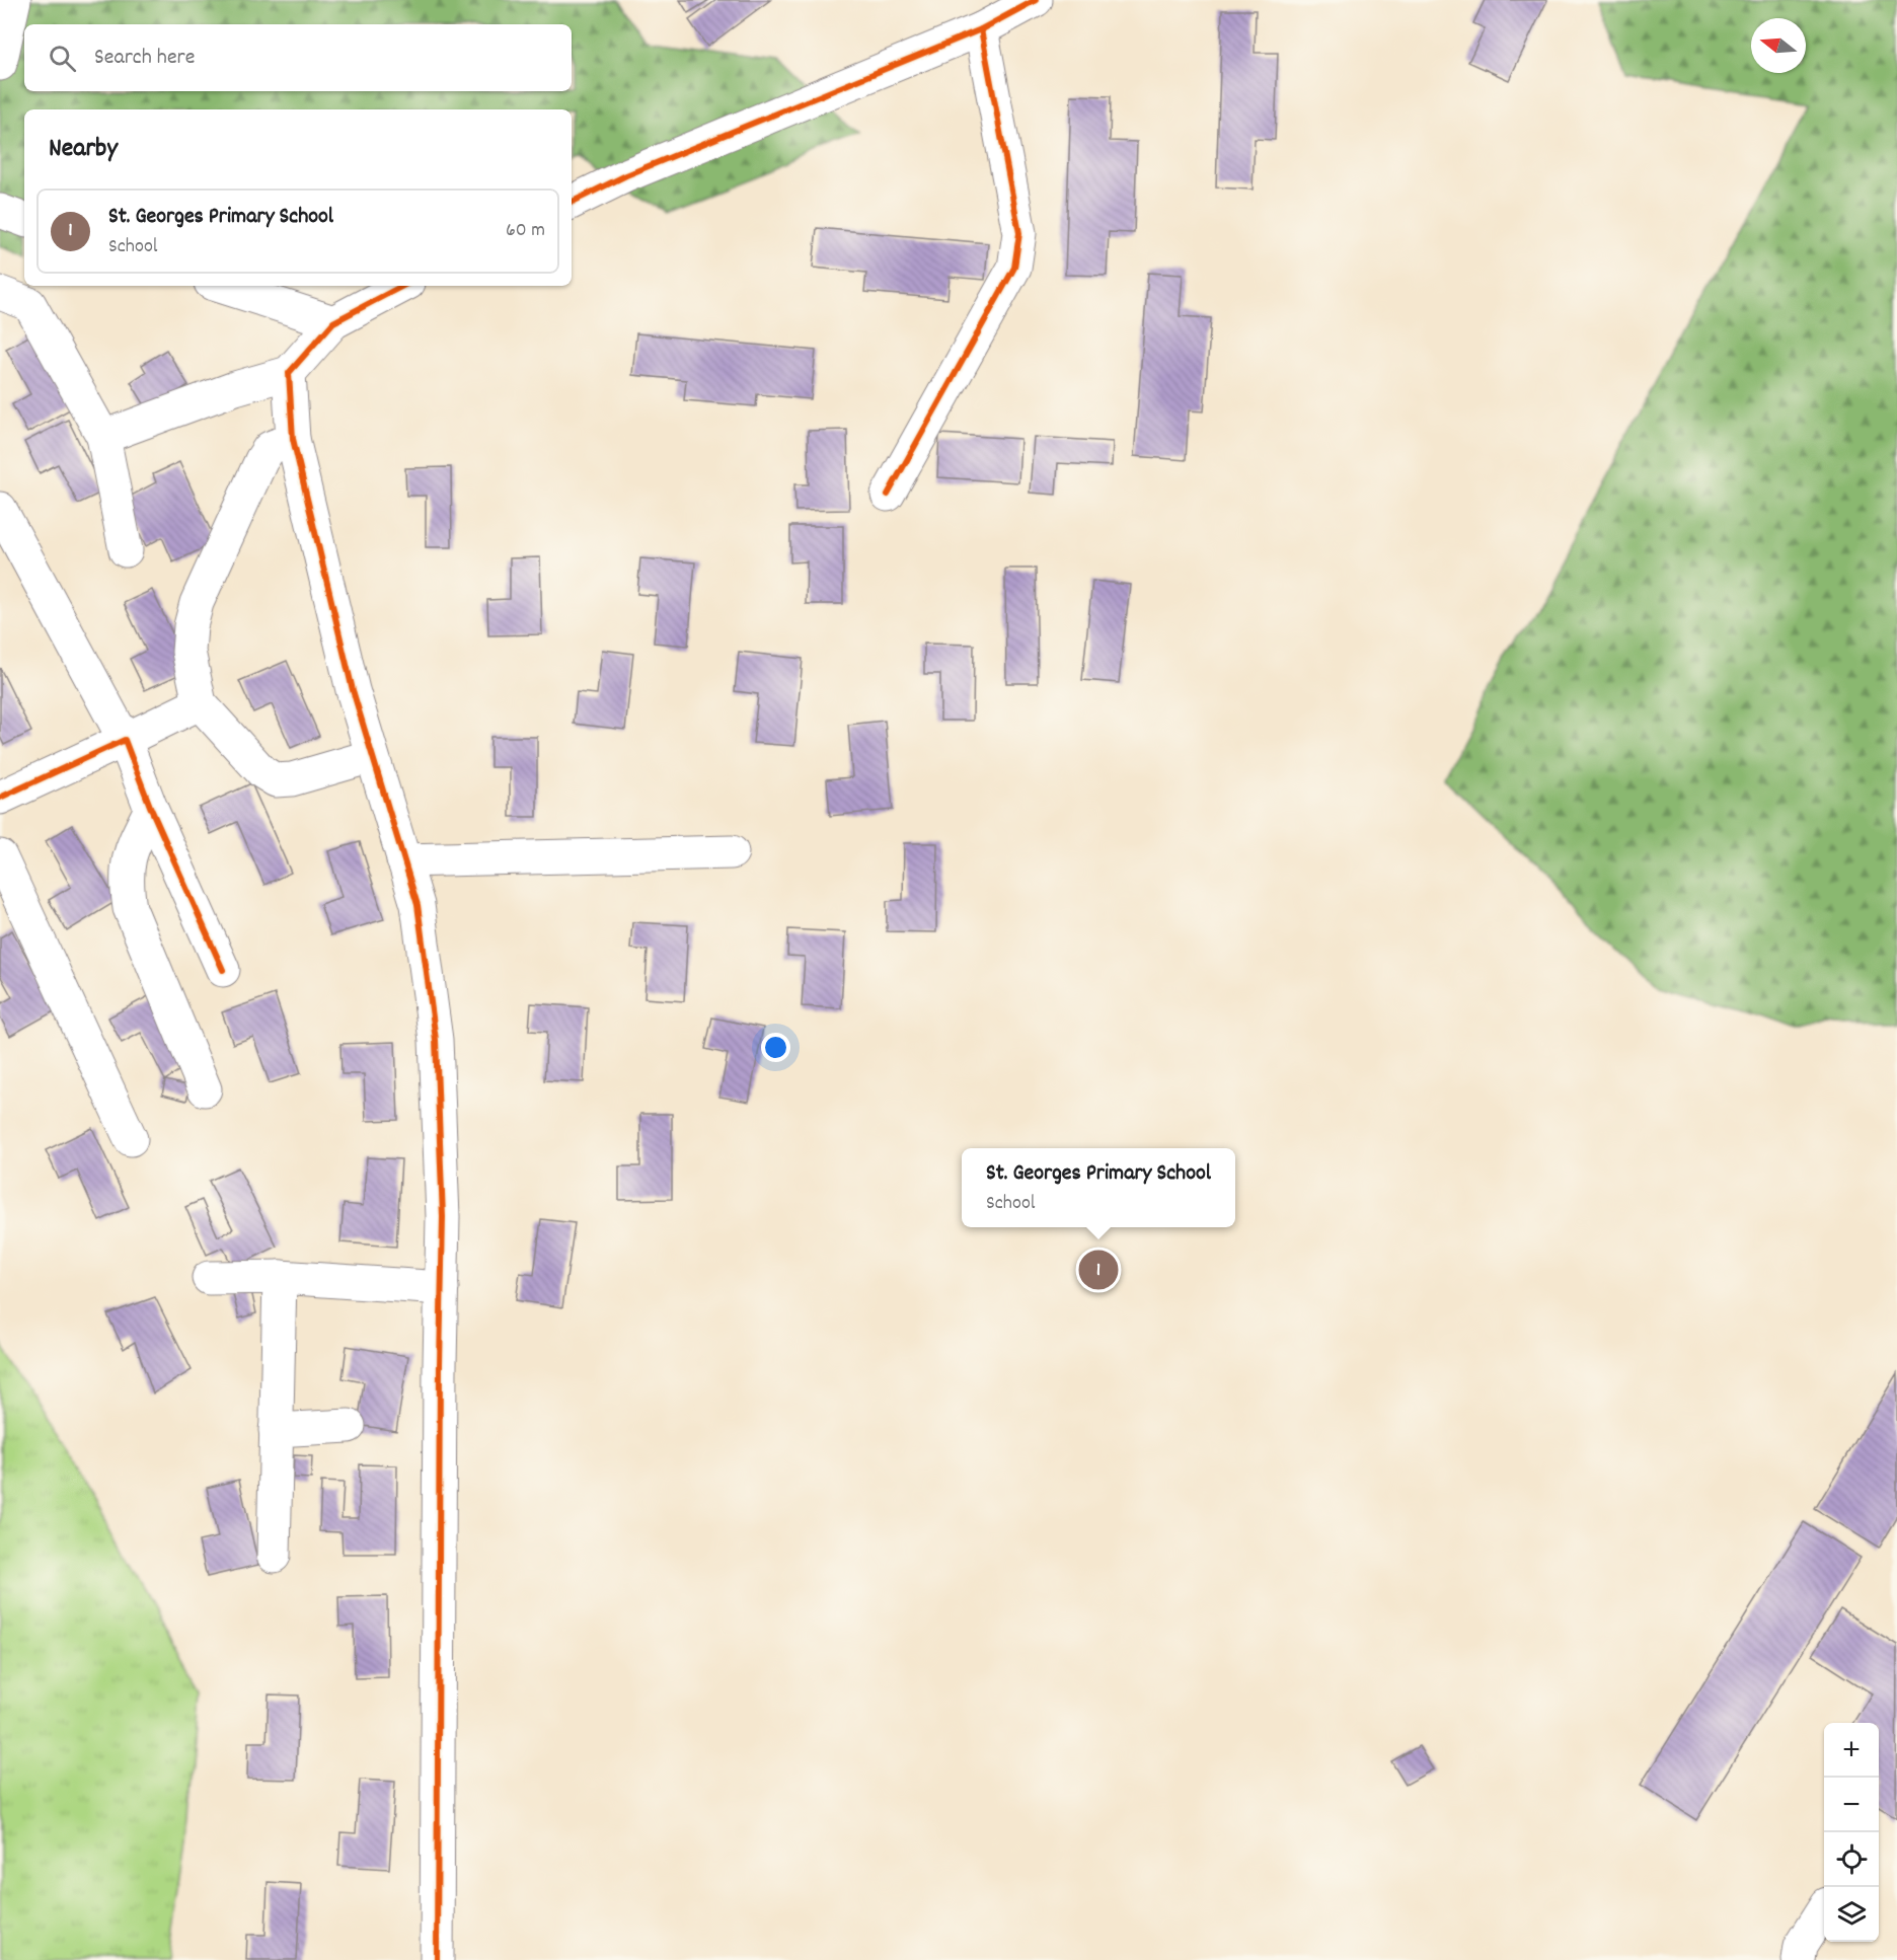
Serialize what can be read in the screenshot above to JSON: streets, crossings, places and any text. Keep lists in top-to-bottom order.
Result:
{
  "north": "left",
  "page": {
    "search": "Search here",
    "heading": "Nearby",
    "list": [
      {
        "mark": "1",
        "name": "St. Georges Primary School",
        "note": "School",
        "value": "60 m"
      }
    ],
    "popup": ["St. Georges Primary School", "School"],
    "pins": "1",
    "map_buttons": ["+", "−"]
  }
}
